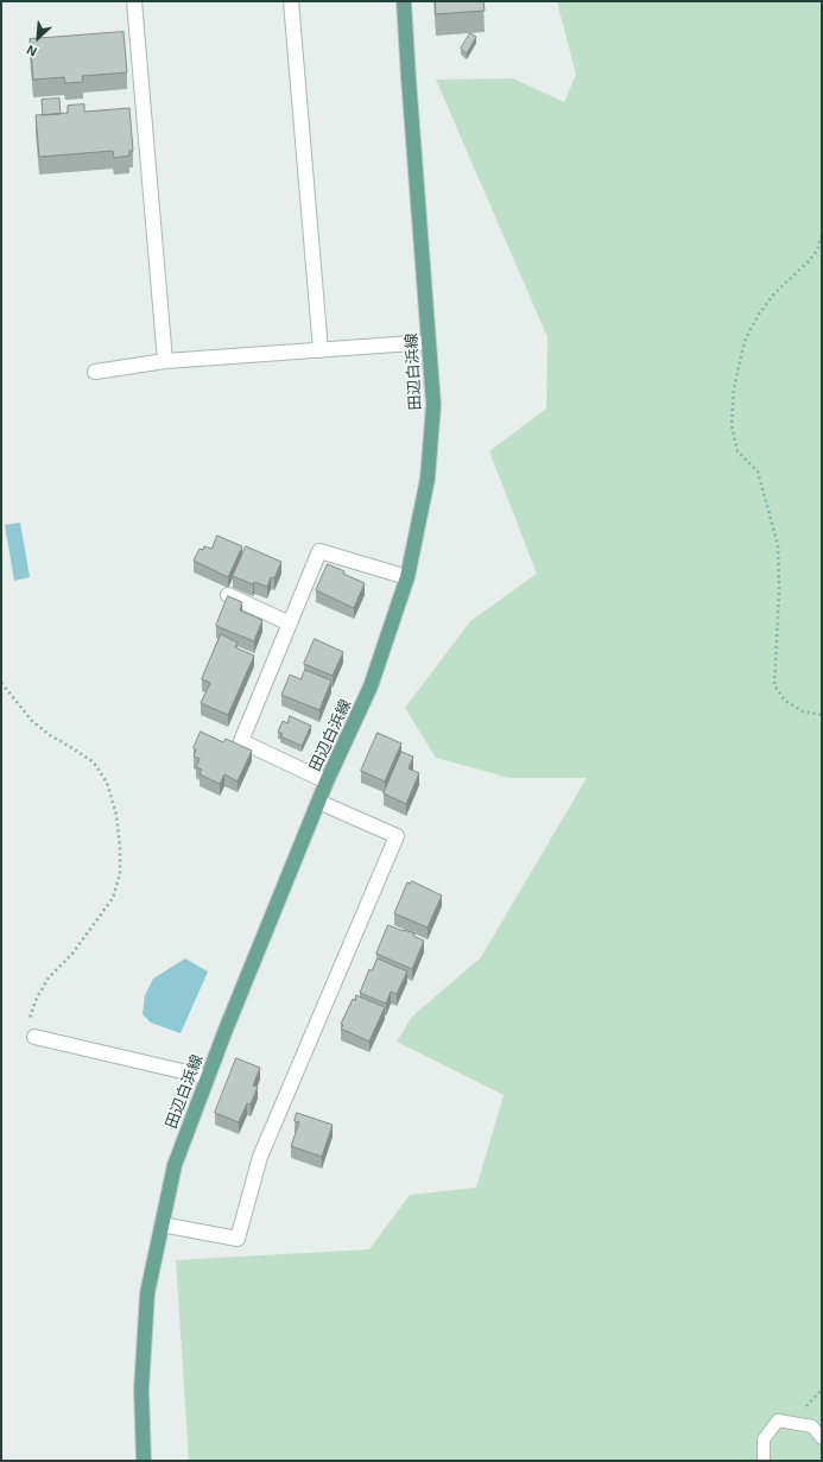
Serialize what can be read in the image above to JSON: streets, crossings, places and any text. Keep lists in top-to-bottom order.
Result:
{
  "streets": {
    "main road": ["田辺白浜線"]
  },
  "north": "bottom left"
}
